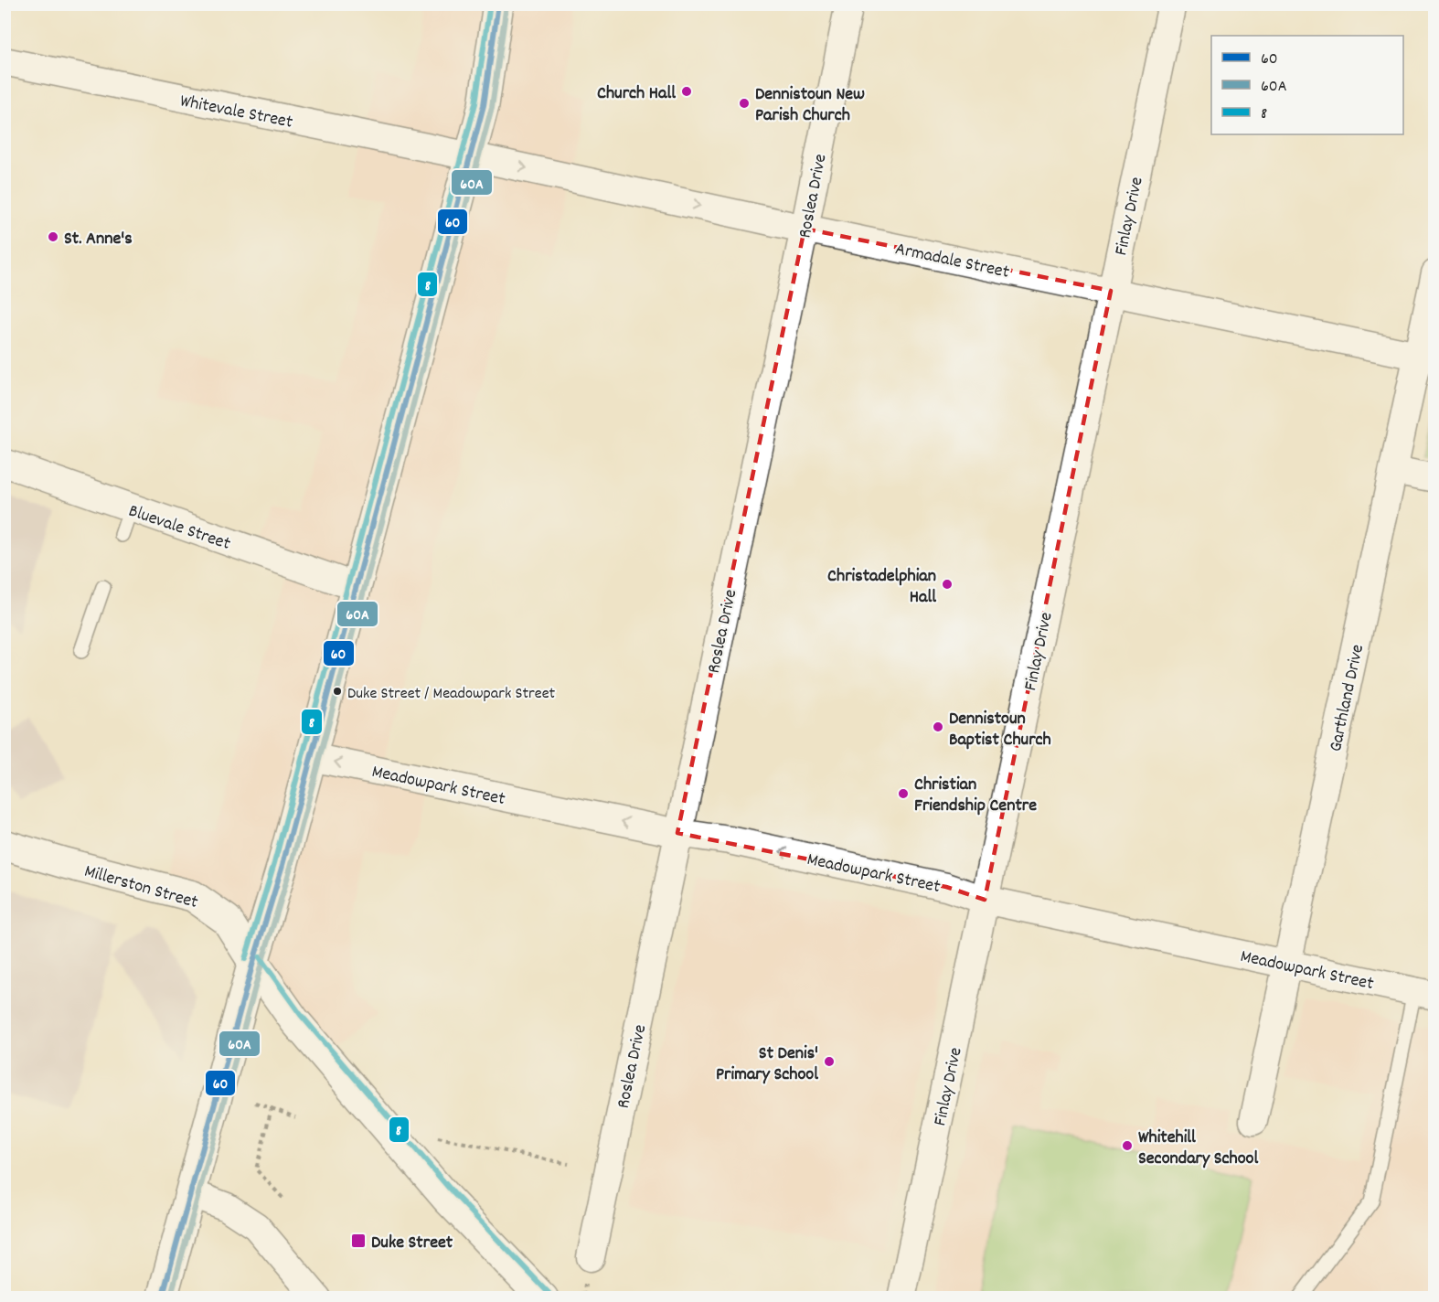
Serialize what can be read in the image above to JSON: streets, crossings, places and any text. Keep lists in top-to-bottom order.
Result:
{
  "streets": {
    "street": [
      "Whitevale Street",
      "Roslea Drive",
      "Finlay Drive",
      "Armadale Street",
      "Bluevale Street",
      "Garthland Drive",
      "Meadowpark Street",
      "Millerston Street"
    ]
  },
  "crossings": [
    ["Whitevale Street", "Armadale Street"],
    ["Roslea Drive", "Armadale Street"],
    ["Roslea Drive", "Meadowpark Street"],
    ["Finlay Drive", "Armadale Street"],
    ["Finlay Drive", "Meadowpark Street"],
    ["Armadale Street", "Garthland Drive"],
    ["Garthland Drive", "Meadowpark Street"]
  ],
  "one_way": ["Meadowpark Street"],
  "places": {
    "other": [
      "Church Hall",
      "Dennistoun New Parish Church",
      "St. Anne's",
      "Christadelphian Hall",
      "Duke Street / Meadowpark Street",
      "Dennistoun Baptist Church",
      "Christian Friendship Centre",
      "St Denis' Primary School",
      "Whitehill Secondary School"
    ],
    "transit": ["Duke Street"]
  },
  "lines": ["transit line 60", "transit line 8", "transit line 60A"],
  "legend": ["60", "60A", "8"]
}
